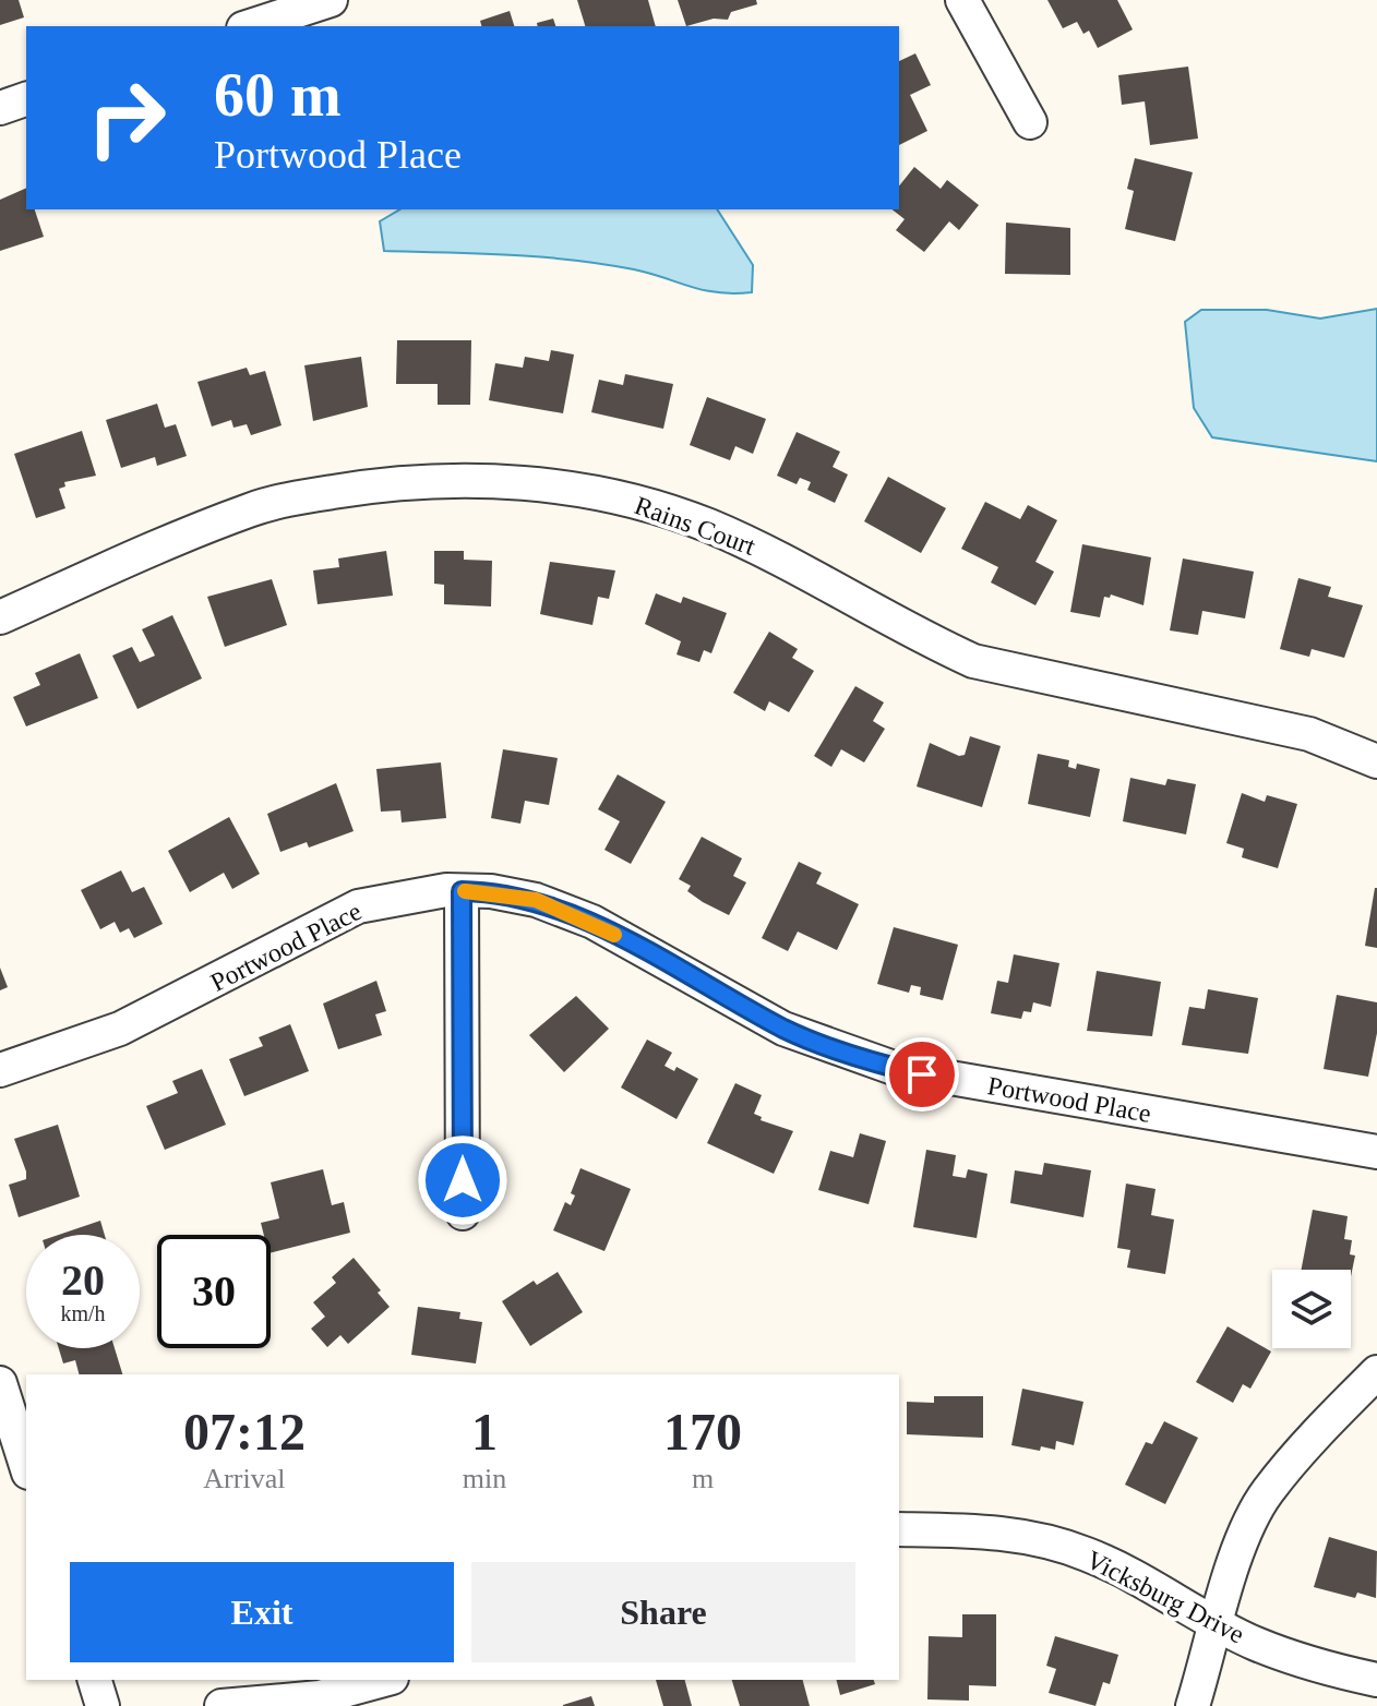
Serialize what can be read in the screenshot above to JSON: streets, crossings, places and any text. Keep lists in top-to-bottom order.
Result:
{
  "streets": {
    "street": ["Rains Court", "Portwood Place", "Vicksburg Drive"]
  },
  "page": {
    "turn": ["60 m", "Portwood Place"],
    "speed": "20 km/h",
    "limit": "30",
    "eta": [
      "07:12",
      "Arrival",
      "1",
      "min",
      "170",
      "m"
    ],
    "buttons": ["Exit", "Share"]
  }
}
